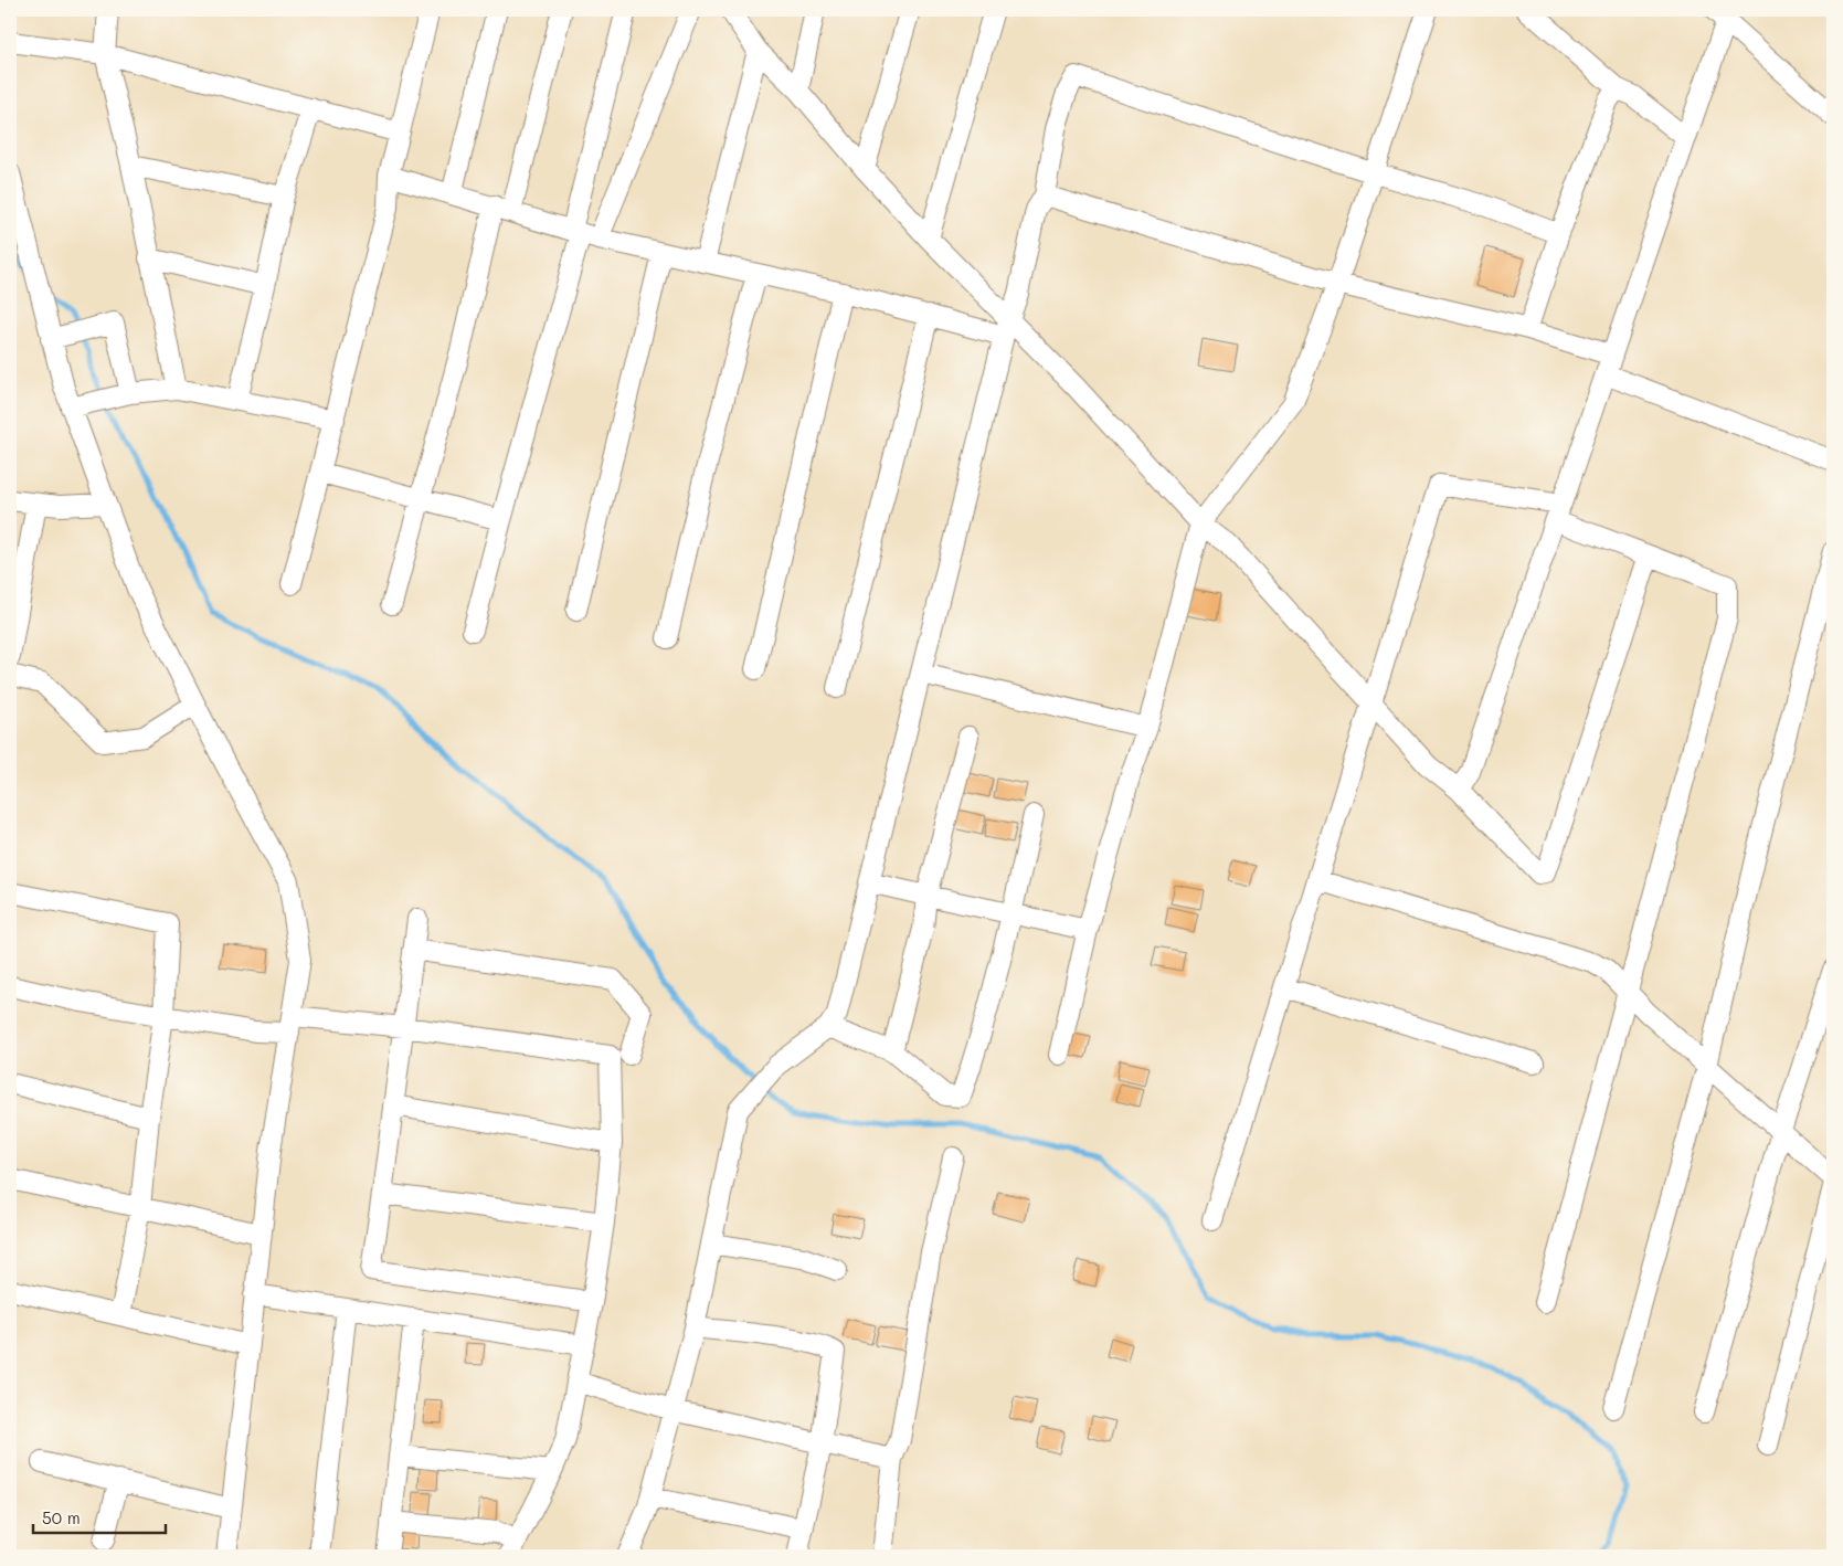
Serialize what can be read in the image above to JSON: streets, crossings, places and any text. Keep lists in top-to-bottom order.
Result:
{
  "scale_bar": "50 m"
}
